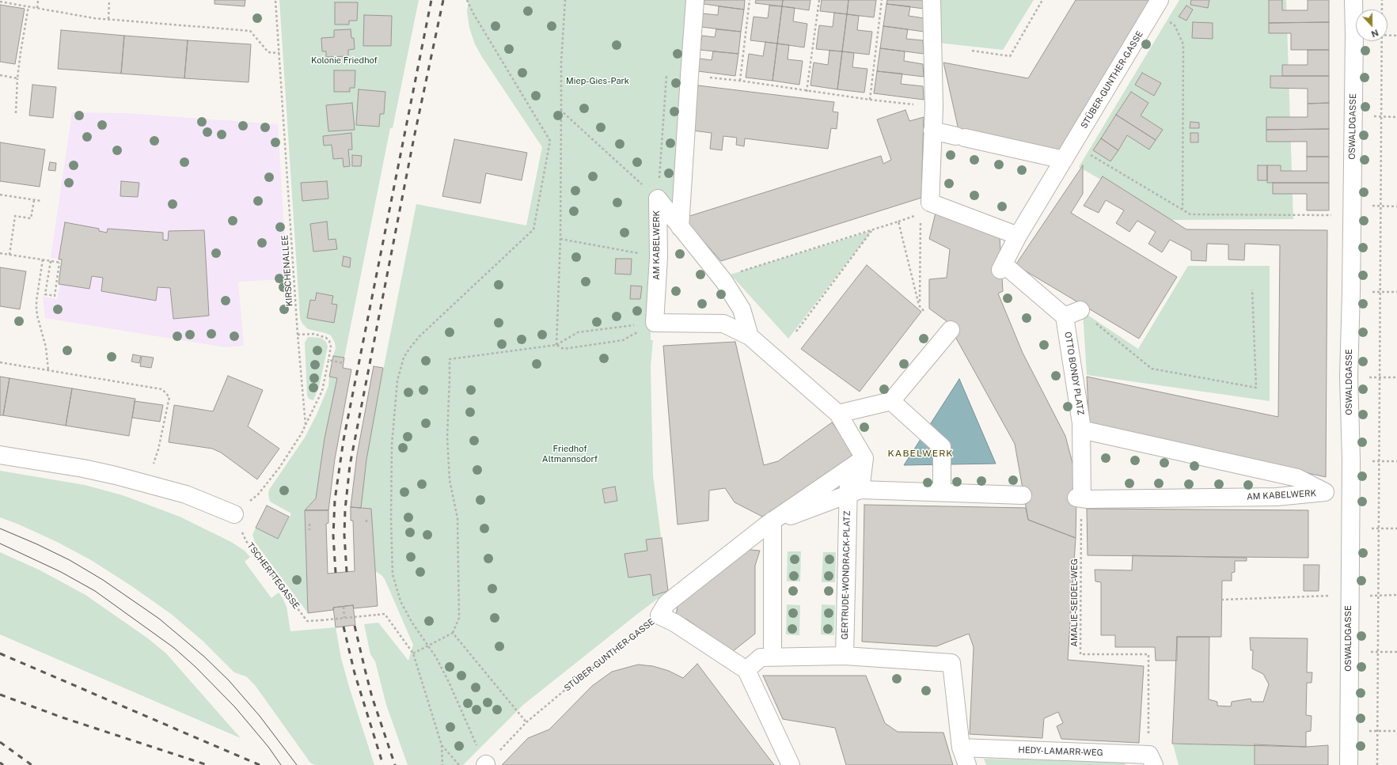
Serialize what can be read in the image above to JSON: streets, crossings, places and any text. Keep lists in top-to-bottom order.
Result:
{
  "streets": {
    "street": [
      "STÜBER-GUNTHER-GASSE",
      "OSWALDGASSE",
      "AM KABELWERK",
      "OTTO BONDY PLATZ",
      "GERTRUDE-WONDRACK-PLATZ",
      "HEDY-LAMARR-WEG"
    ],
    "path": ["KIRSCHENALLEE", "TSCHERTTEGASSE", "AMALIE-SEIDEL-WEG"]
  },
  "crossings": [
    ["STÜBER-GUNTHER-GASSE", "GERTRUDE-WONDRACK-PLATZ"],
    ["AM KABELWERK", "OTTO BONDY PLATZ"],
    ["AM KABELWERK", "AMALIE-SEIDEL-WEG"],
    ["OTTO BONDY PLATZ", "AMALIE-SEIDEL-WEG"],
    ["AMALIE-SEIDEL-WEG", "HEDY-LAMARR-WEG"]
  ],
  "districts": ["KABELWERK"],
  "parks": ["Kolonie Friedhof", "Miep-Gies-Park", "Friedhof Altmannsdorf"],
  "north": "bottom"
}
